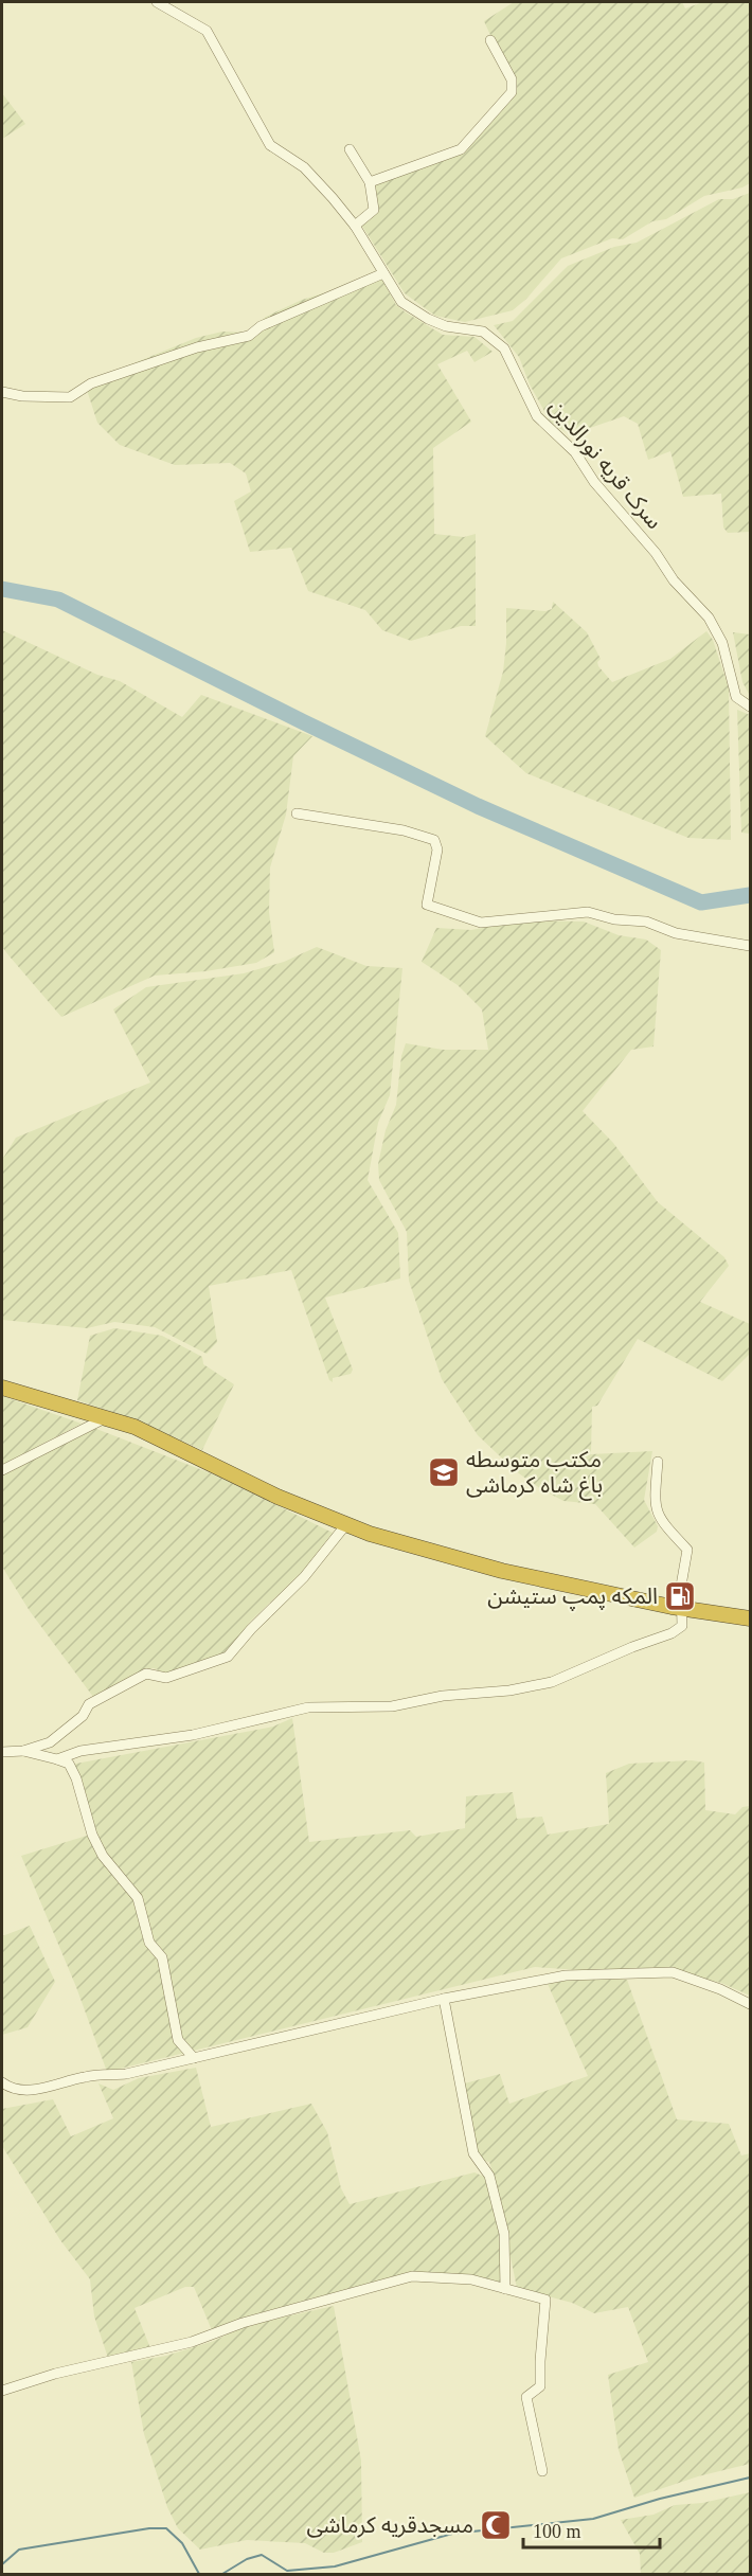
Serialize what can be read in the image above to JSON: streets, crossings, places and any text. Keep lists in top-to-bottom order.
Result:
{
  "streets": {
    "street": ["سرک قریه نورالدین"]
  },
  "places": {
    "school or university": ["مکتب متوسطه باغ شاه کرماشی"],
    "fuel station": ["المکه پمپ ستیشن"],
    "mosque": ["مسجدقریه کرماشی"]
  },
  "scale_bar": "100 m"
}
